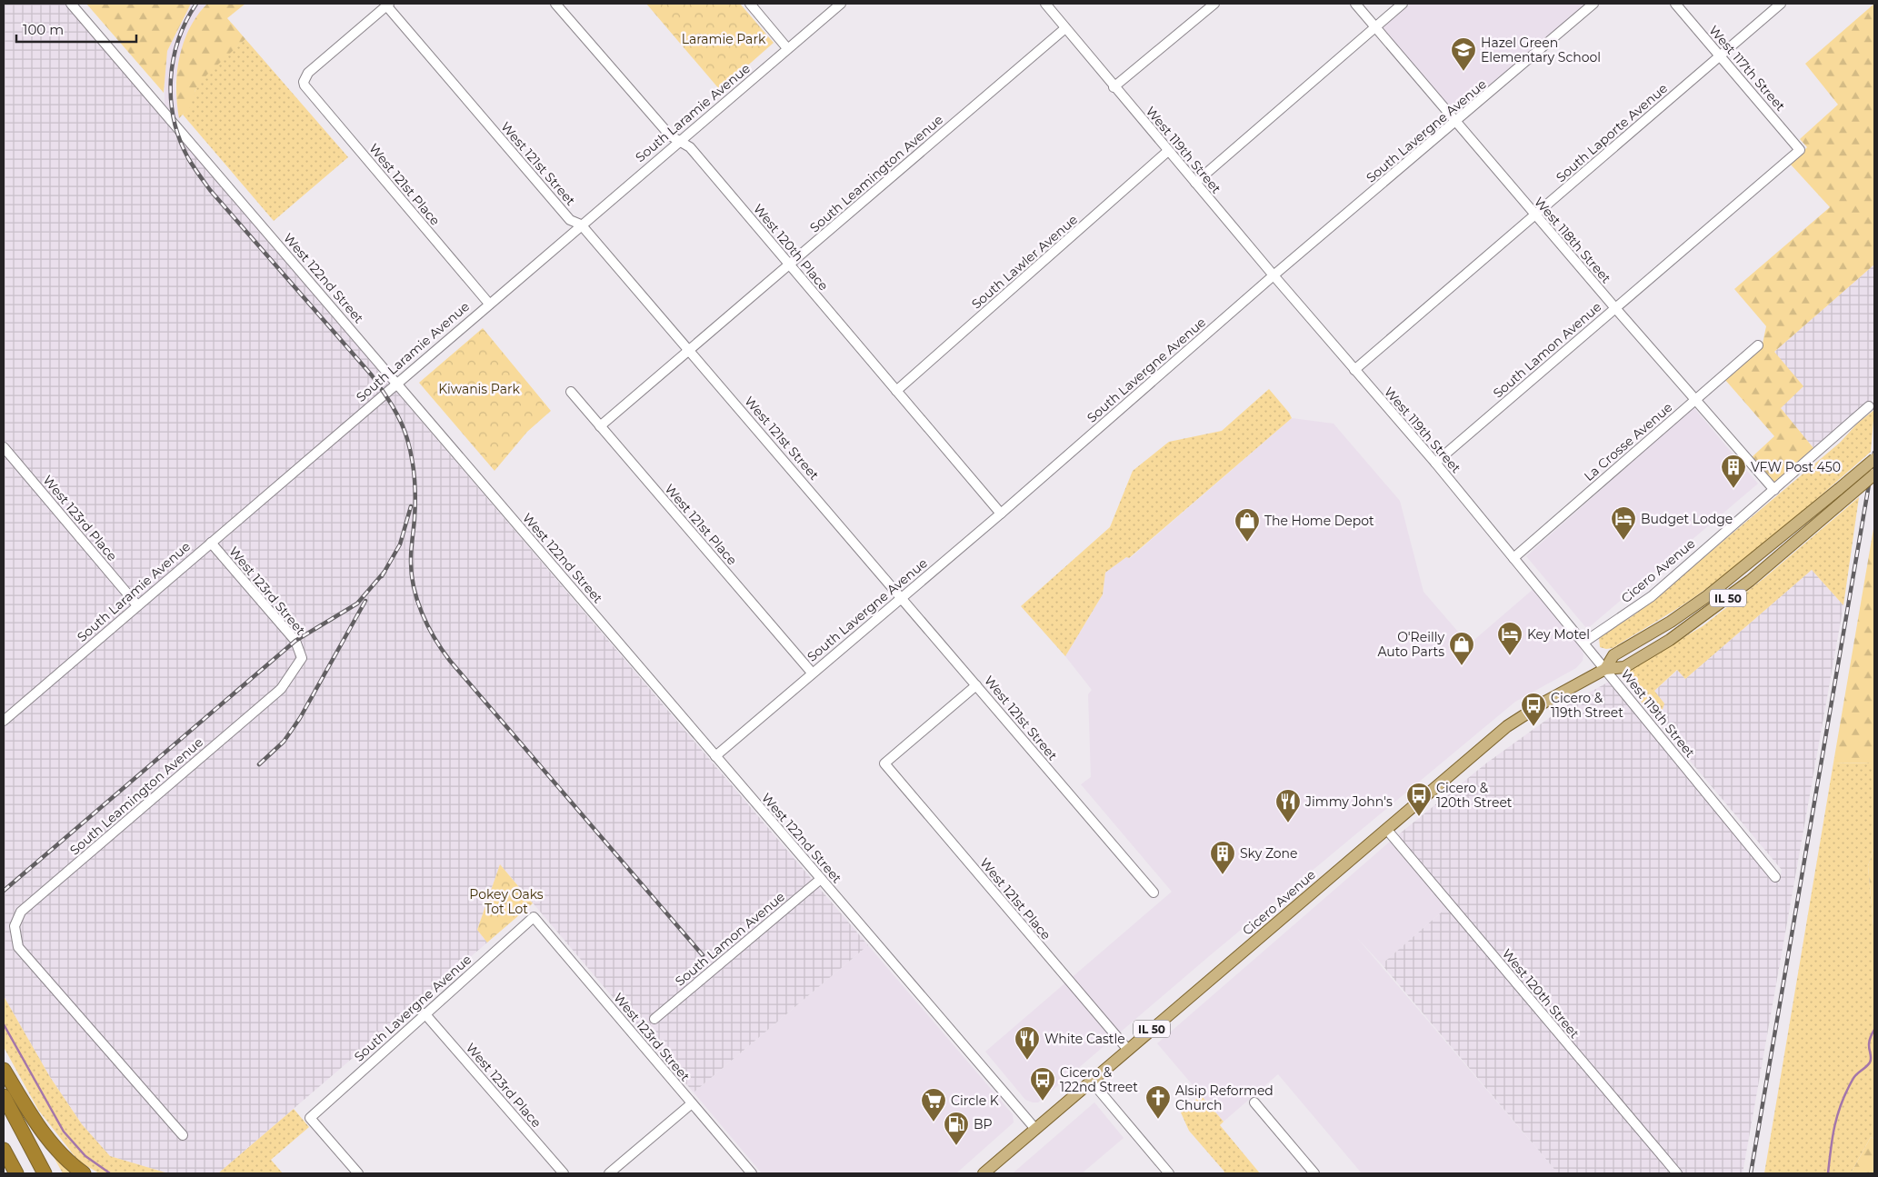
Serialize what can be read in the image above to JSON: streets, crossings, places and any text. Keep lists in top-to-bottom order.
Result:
{
  "streets": {
    "main road": ["Cicero Avenue", "IL 50"],
    "street": [
      "West 117th Street",
      "South Laramie Avenue",
      "South Lavergne Avenue",
      "South Laporte Avenue",
      "West 119th Street",
      "West 121st Street",
      "South Leamington Avenue",
      "West 121st Place",
      "West 118th Street",
      "West 120th Place",
      "South Lawler Avenue",
      "West 122nd Street",
      "South Lamon Avenue",
      "La Crosse Avenue",
      "West 123rd Place",
      "West 123rd Street",
      "West 120th Street"
    ]
  },
  "crossings": [
    ["West 117th Street", "South Laporte Avenue"],
    ["West 117th Street", "South Lamon Avenue"],
    ["South Laramie Avenue", "West 121st Street"],
    ["South Laramie Avenue", "West 121st Place"],
    ["South Laramie Avenue", "West 120th Place"],
    ["South Laramie Avenue", "West 122nd Street"],
    ["South Laramie Avenue", "West 123rd Place"],
    ["South Laramie Avenue", "West 123rd Street"],
    ["South Lavergne Avenue", "West 119th Street"],
    ["South Lavergne Avenue", "West 121st Street"],
    ["South Lavergne Avenue", "West 121st Place"],
    ["South Lavergne Avenue", "West 118th Street"],
    ["South Lavergne Avenue", "West 120th Place"],
    ["South Lavergne Avenue", "West 122nd Street"],
    ["South Lavergne Avenue", "West 123rd Place"],
    ["South Lavergne Avenue", "West 123rd Street"],
    ["South Laporte Avenue", "West 119th Street"],
    ["South Laporte Avenue", "West 118th Street"],
    ["West 119th Street", "South Leamington Avenue"],
    ["West 119th Street", "South Lawler Avenue"],
    ["West 119th Street", "South Lamon Avenue"],
    ["West 119th Street", "La Crosse Avenue"],
    ["West 119th Street", "Cicero Avenue"],
    ["West 121st Street", "South Leamington Avenue"],
    ["West 121st Street", "West 121st Place"],
    ["South Leamington Avenue", "West 121st Place"],
    ["South Leamington Avenue", "West 120th Place"],
    ["South Leamington Avenue", "West 123rd Street"],
    ["West 121st Place", "Cicero Avenue"],
    ["West 118th Street", "South Lamon Avenue"],
    ["West 118th Street", "La Crosse Avenue"],
    ["West 118th Street", "Cicero Avenue"],
    ["West 120th Place", "South Lawler Avenue"],
    ["West 122nd Street", "South Lamon Avenue"],
    ["West 122nd Street", "Cicero Avenue"],
    ["Cicero Avenue", "West 120th Street"]
  ],
  "parks": ["Laramie Park", "Kiwanis Park", "Pokey Oaks Tot Lot"],
  "places": {
    "school or university": ["Hazel Green Elementary School"],
    "building": ["VFW Post 450", "Sky Zone"],
    "hotel": ["Budget Lodge", "Key Motel"],
    "shop": ["The Home Depot", "O'Reilly Auto Parts"],
    "bus stop": ["Cicero & 119th Street", "Cicero & 120th Street", "Cicero & 122nd Street"],
    "restaurant": ["Jimmy John's", "White Castle"],
    "church": ["Alsip Reformed Church"],
    "supermarket": ["Circle K"],
    "fuel station": ["BP"]
  },
  "scale_bar": "100 m"
}
